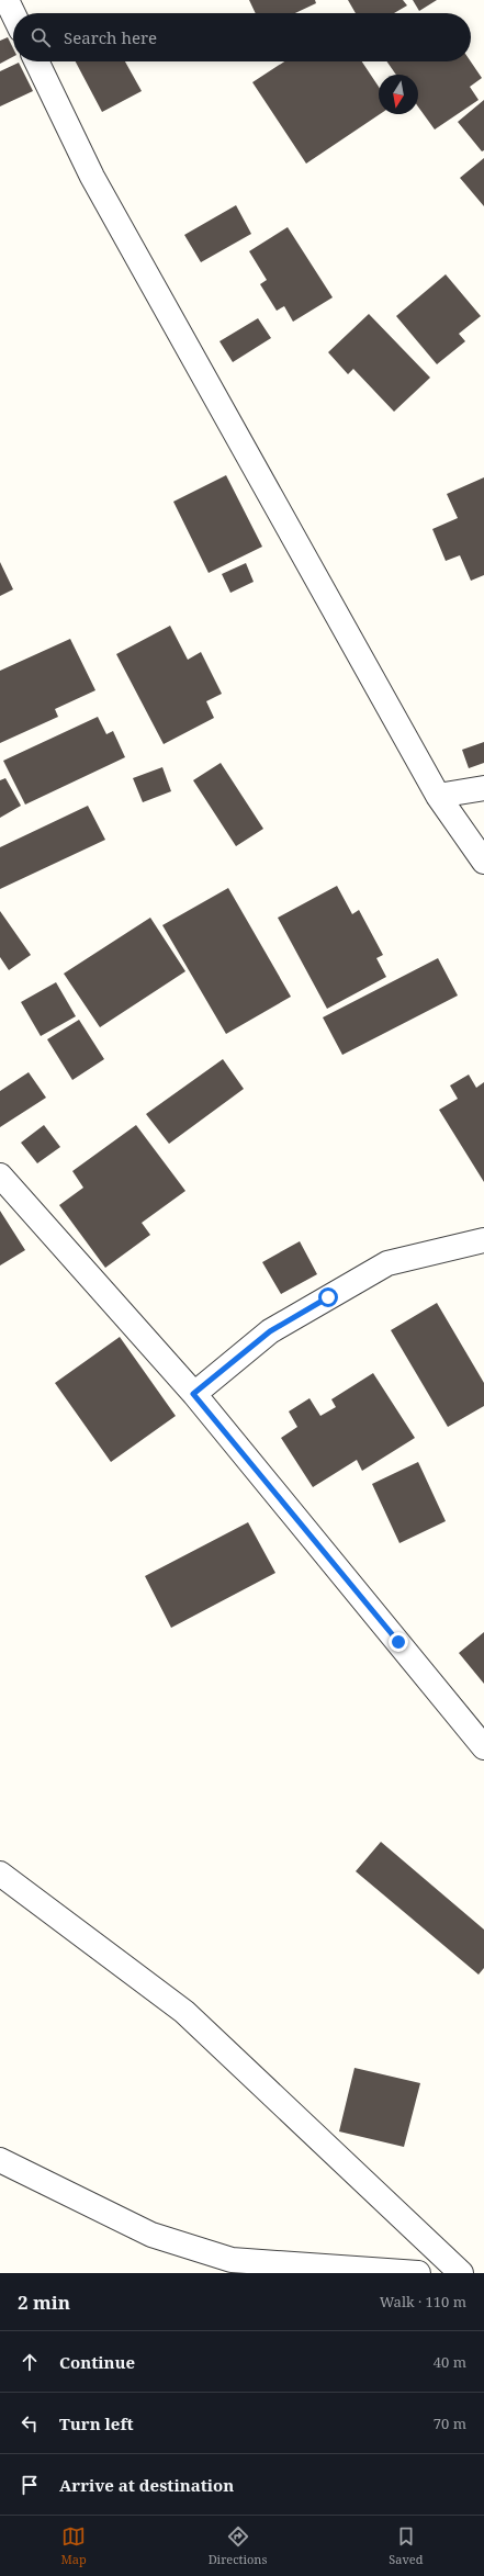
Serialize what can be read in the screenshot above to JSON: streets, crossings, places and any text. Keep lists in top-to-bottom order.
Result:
{
  "north": "bottom",
  "page": {
    "search": "Search here",
    "heading": ["2 min", "Walk · 110 m"],
    "list": [
      ["Continue", "40 m"],
      ["Turn left", "70 m"],
      "Arrive at destination"
    ],
    "nav": ["Map", "Directions", "Saved"]
  }
}
